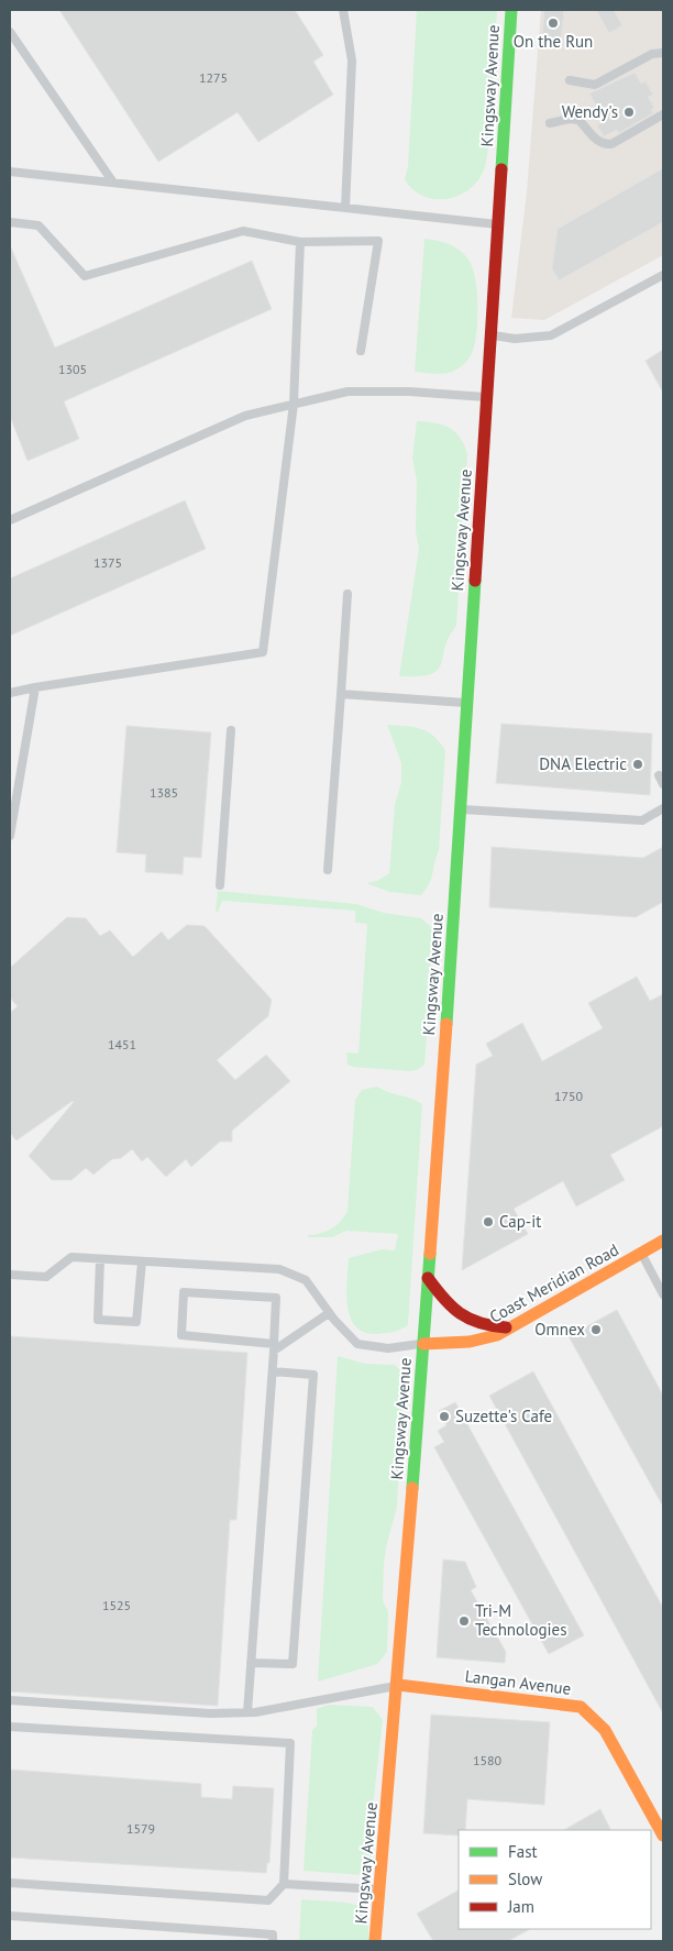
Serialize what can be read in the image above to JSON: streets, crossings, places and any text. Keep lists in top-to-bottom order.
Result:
{
  "streets": {
    "main road": ["Kingsway Avenue", "Coast Meridian Road", "Langan Avenue"]
  },
  "crossings": [
    ["Kingsway Avenue", "Coast Meridian Road"],
    ["Kingsway Avenue", "Langan Avenue"]
  ],
  "places": [
    "On the Run",
    "Wendy's",
    "DNA Electric",
    "Cap-it",
    "Omnex",
    "Suzette's Cafe",
    "Tri-M Technologies"
  ],
  "house_numbers": [
    "1275",
    "1305",
    "1375",
    "1385",
    "1451",
    "1750",
    "1525",
    "1580",
    "1579"
  ],
  "legend": ["Fast", "Slow", "Jam"]
}
